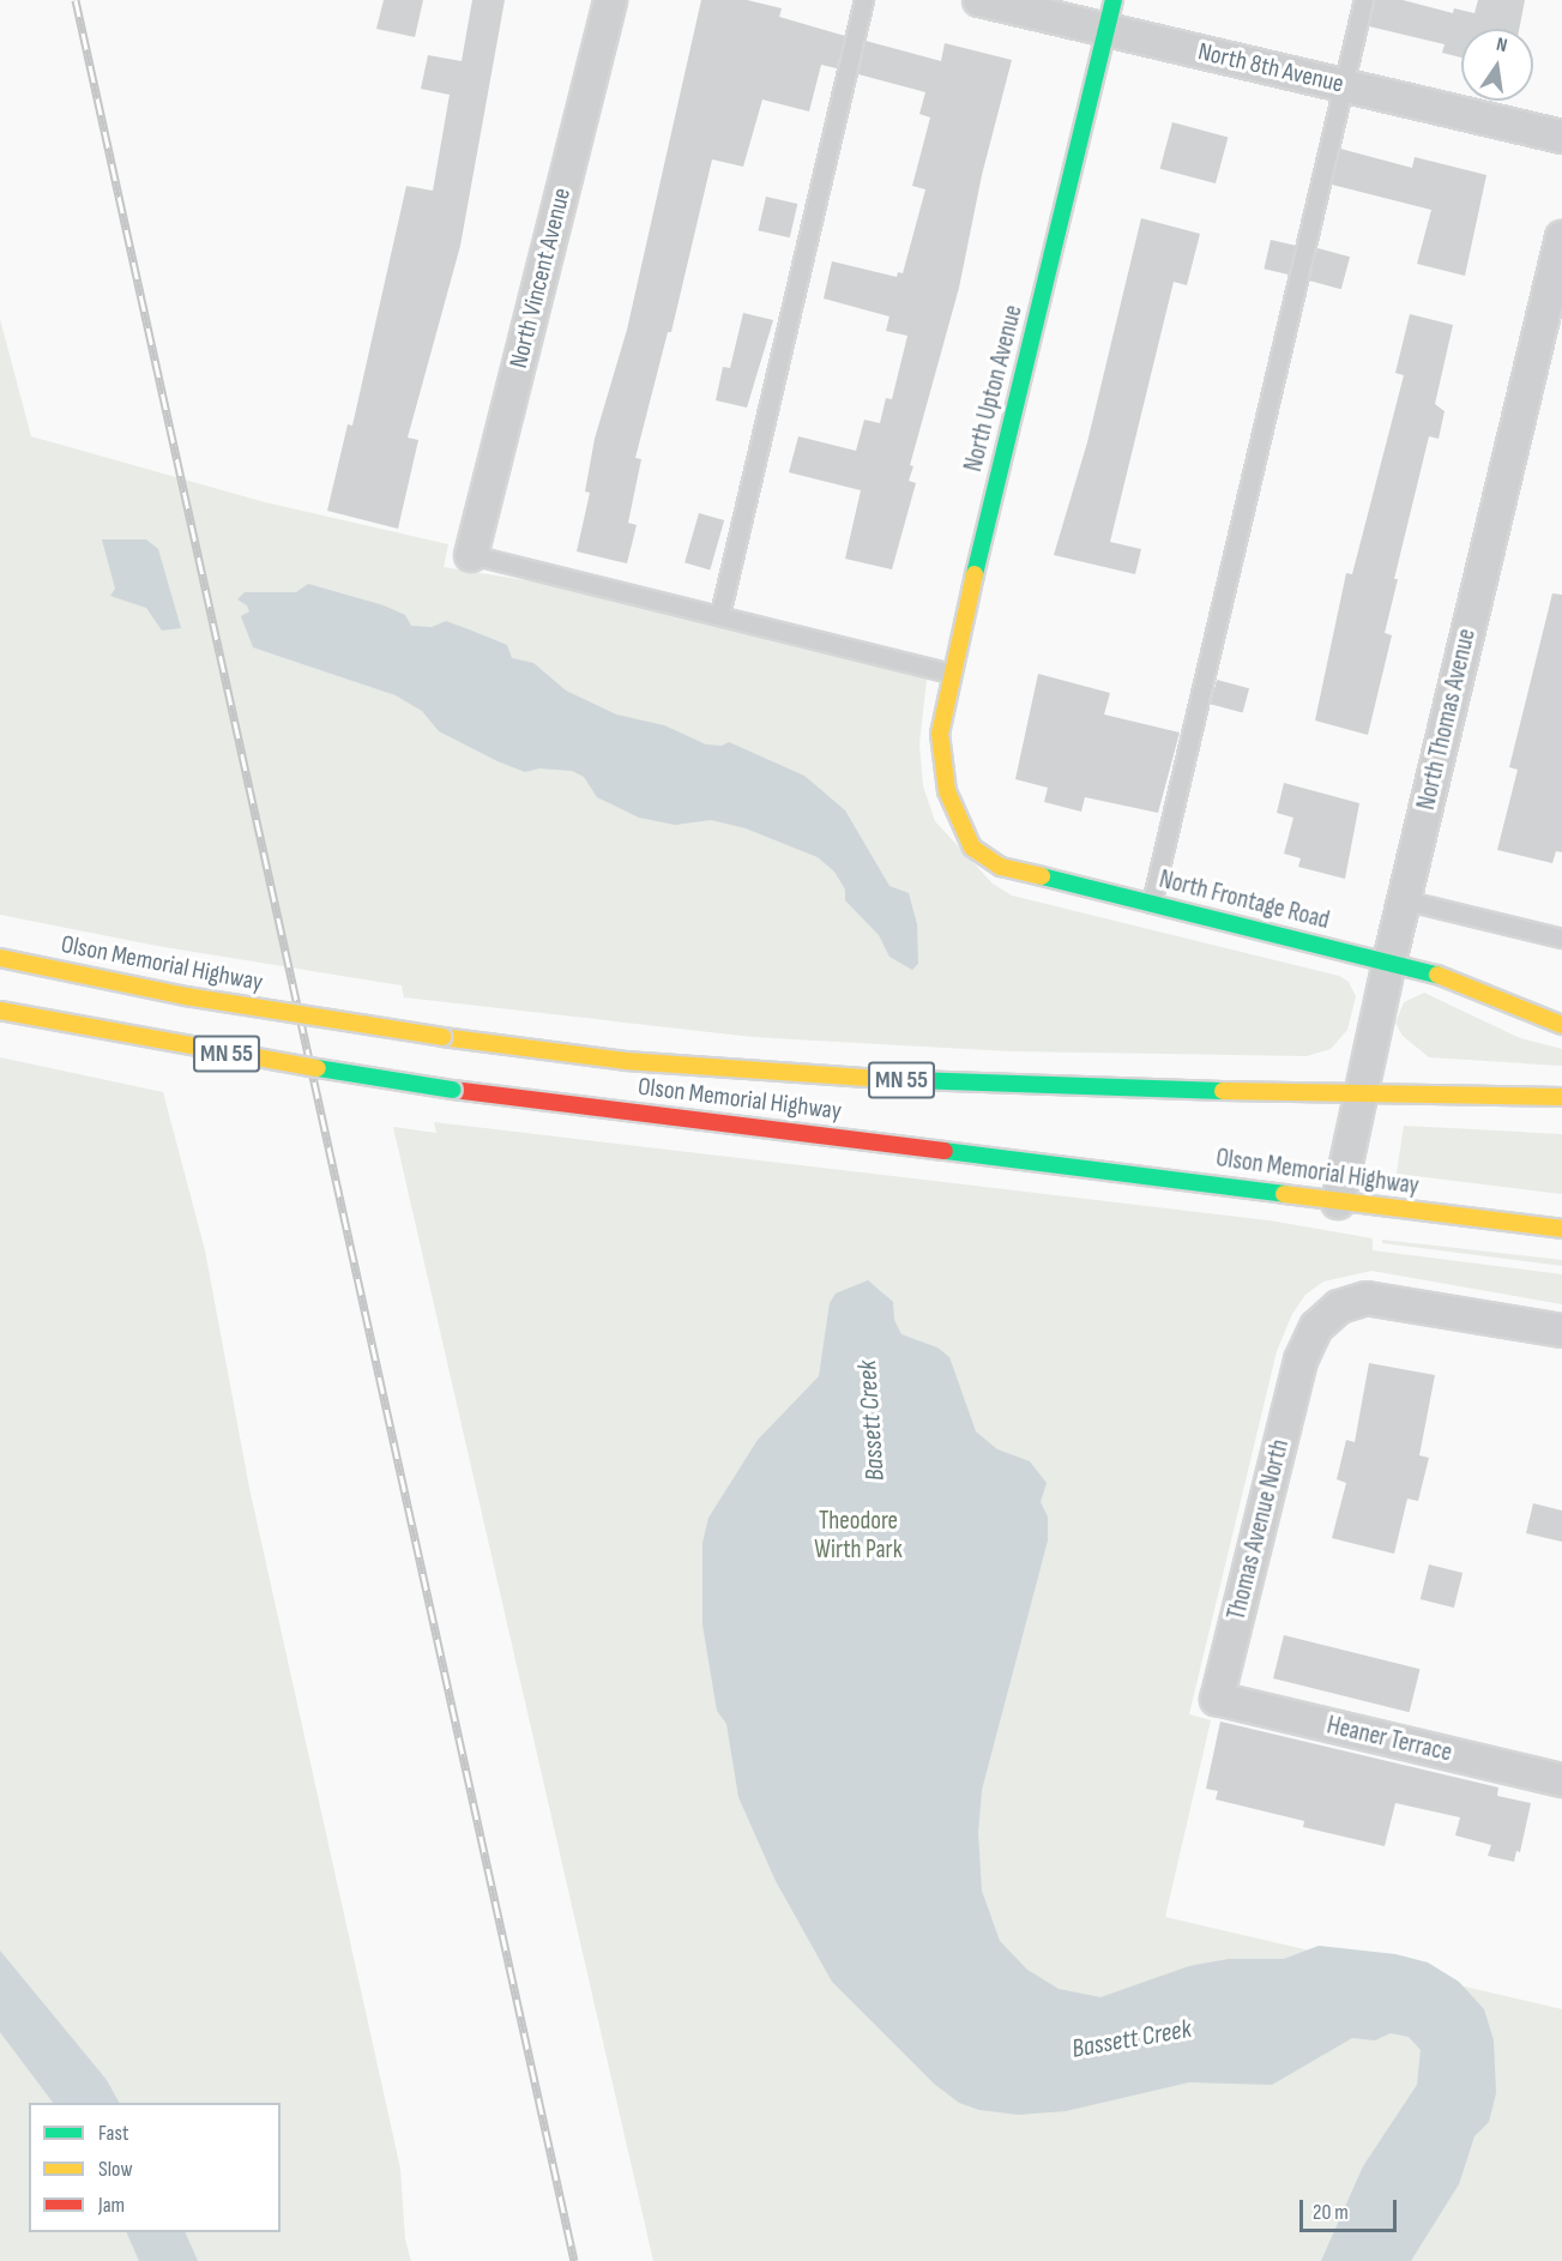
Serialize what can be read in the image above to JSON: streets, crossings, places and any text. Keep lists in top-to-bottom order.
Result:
{
  "streets": {
    "main road": [
      "North Upton Avenue",
      "North Frontage Road",
      "Olson Memorial Highway",
      "MN 55"
    ],
    "street": [
      "North 8th Avenue",
      "North Vincent Avenue",
      "North Thomas Avenue",
      "Thomas Avenue North",
      "Heaner Terrace"
    ]
  },
  "crossings": [
    ["North 8th Avenue", "North Upton Avenue"],
    ["North Upton Avenue", "North Frontage Road"],
    ["North Thomas Avenue", "North Frontage Road"],
    ["North Thomas Avenue", "Olson Memorial Highway"],
    ["Thomas Avenue North", "Heaner Terrace"]
  ],
  "water": ["Bassett Creek"],
  "parks": ["Theodore Wirth Park"],
  "legend": ["Fast", "Slow", "Jam"],
  "scale_bar": "20 m",
  "north": "top"
}
